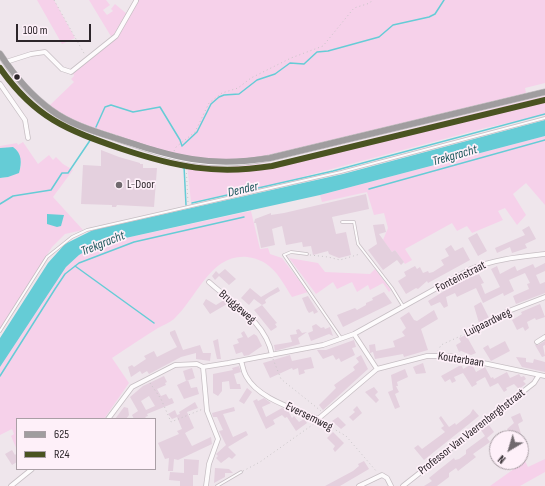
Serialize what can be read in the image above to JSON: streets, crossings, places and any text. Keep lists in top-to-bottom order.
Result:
{
  "streets": {
    "street": [
      "Fonteinstraat",
      "Bruggeweg",
      "Luipaardweg",
      "Kouterbaan",
      "Eversemweg",
      "Professor Van Vaerenberghstraat"
    ]
  },
  "crossings": [
    ["Fonteinstraat", "Bruggeweg"],
    ["Fonteinstraat", "Eversemweg"],
    ["Luipaardweg", "Kouterbaan"],
    ["Kouterbaan", "Eversemweg"],
    ["Kouterbaan", "Professor Van Vaerenberghstraat"]
  ],
  "water": ["Trekgracht", "Dender"],
  "places": ["L-Door"],
  "lines": ["transit line 625", "transit line R24"],
  "legend": ["625", "R24"],
  "scale_bar": "100 m",
  "north": "bottom left"
}
